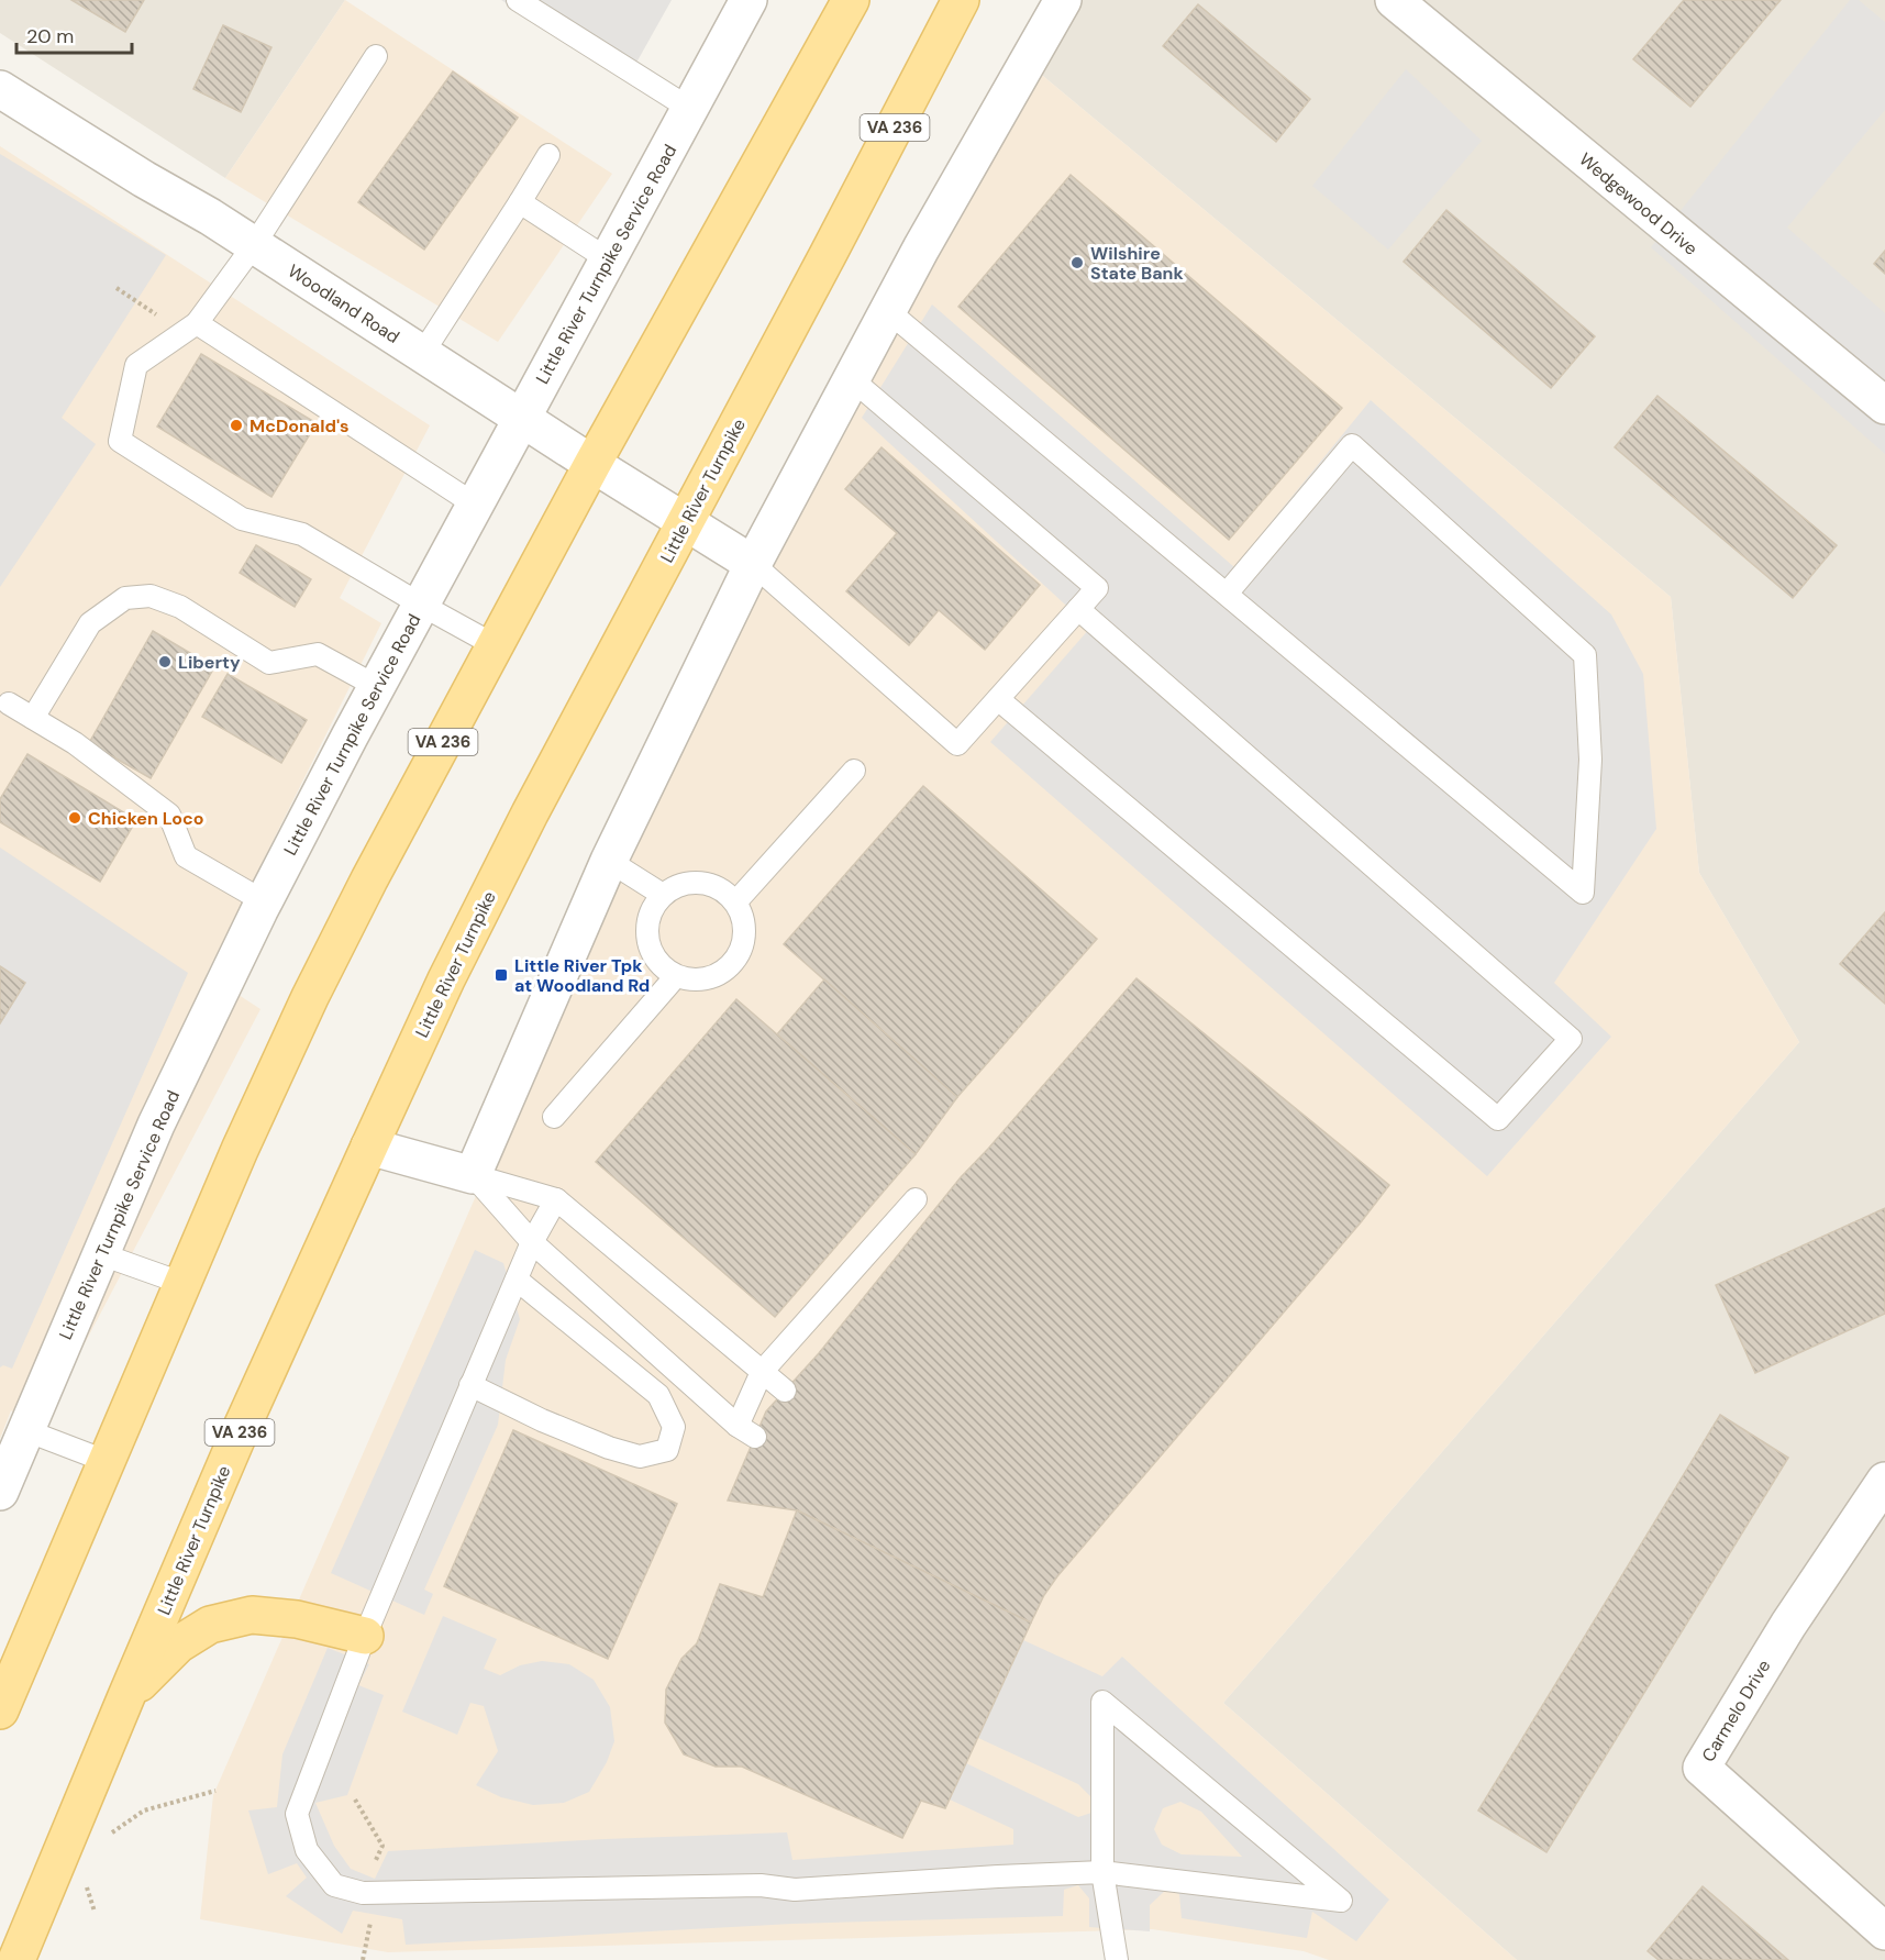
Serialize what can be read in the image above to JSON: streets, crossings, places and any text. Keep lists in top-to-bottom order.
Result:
{
  "streets": {
    "main road": ["VA 236", "Little River Turnpike"],
    "street": [
      "Wedgewood Drive",
      "Little River Turnpike Service Road",
      "Woodland Road",
      "Carmelo Drive"
    ]
  },
  "crossings": [
    ["VA 236", "Woodland Road"],
    ["Little River Turnpike Service Road", "Woodland Road"],
    ["Woodland Road", "Little River Turnpike"]
  ],
  "places": {
    "other": [
      "Wilshire State Bank",
      "McDonald's",
      "Liberty",
      "Chicken Loco"
    ],
    "transit": ["Little River Tpk at Woodland Rd"]
  },
  "scale_bar": "20 m"
}
